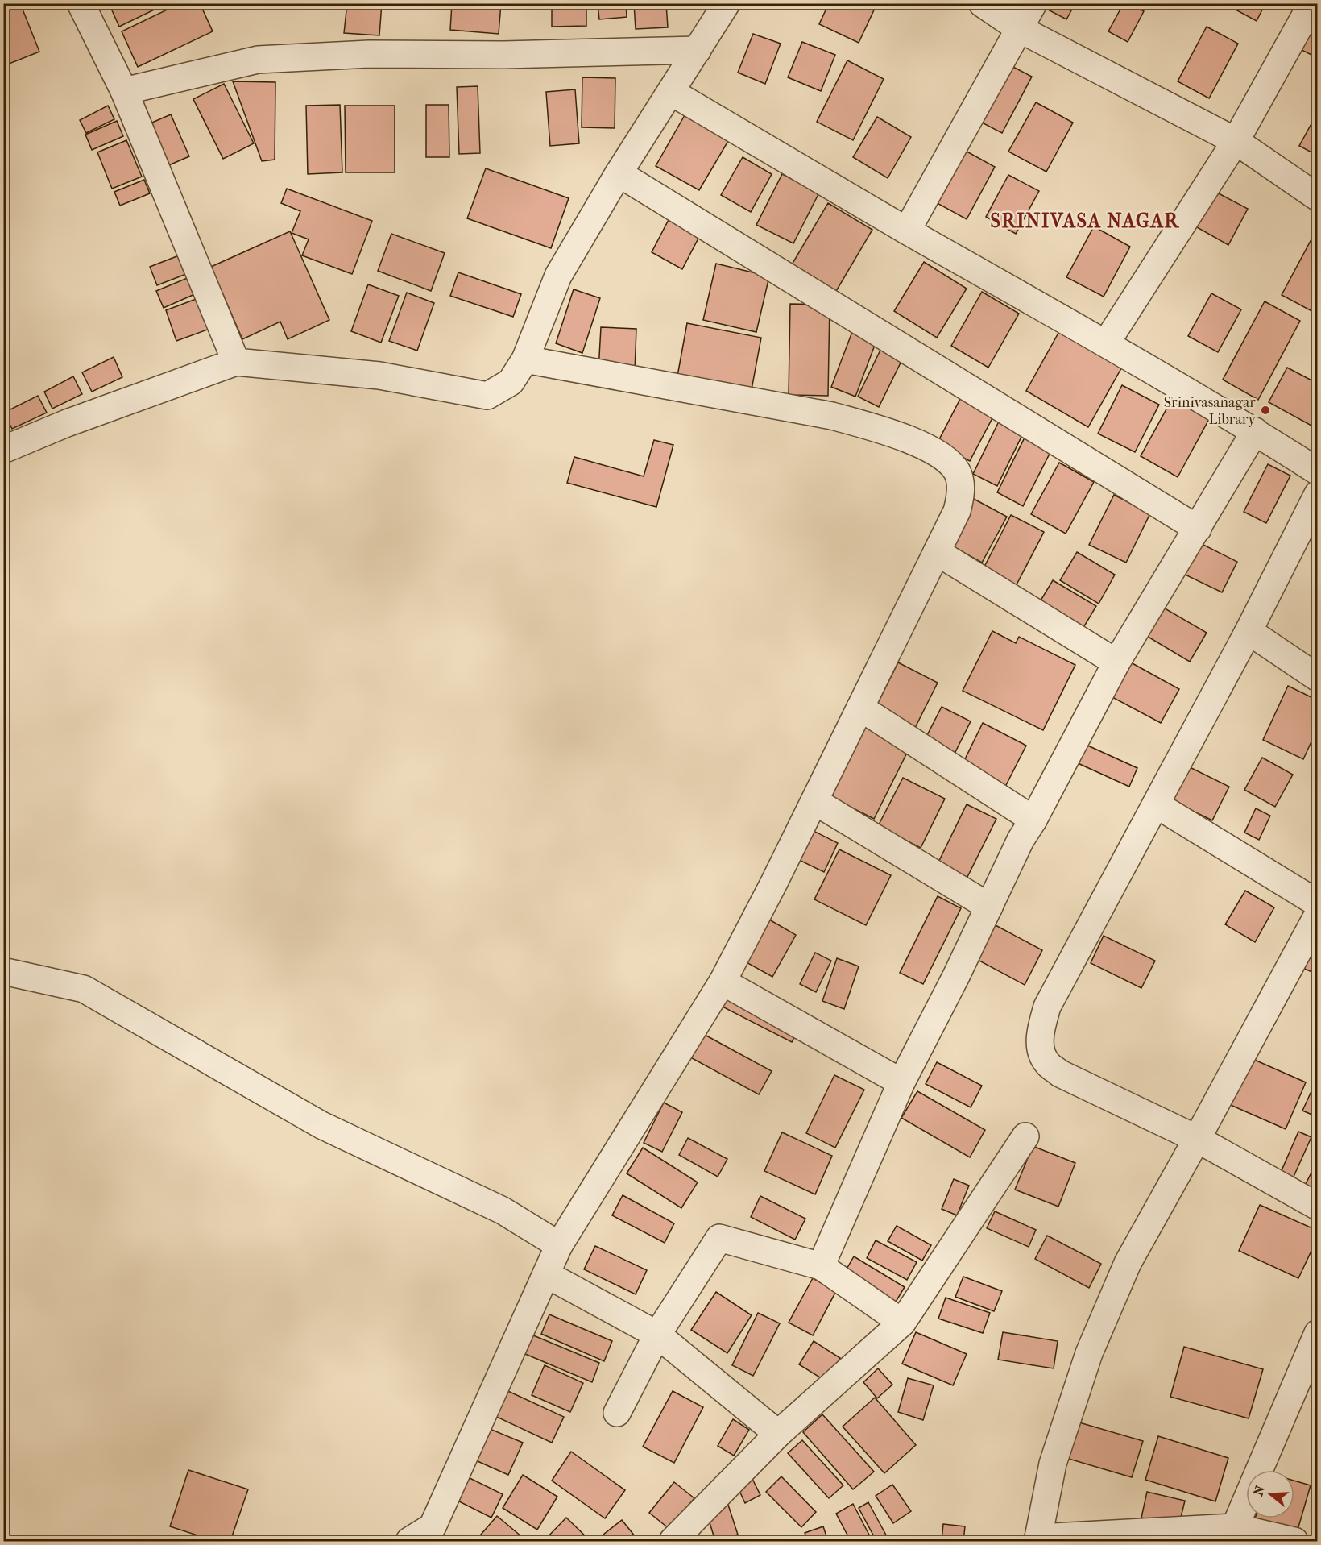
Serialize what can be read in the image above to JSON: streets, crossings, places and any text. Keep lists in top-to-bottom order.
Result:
{
  "districts": ["SRINIVASA NAGAR"],
  "places": ["Srinivasanagar Library"],
  "north": "left"
}
